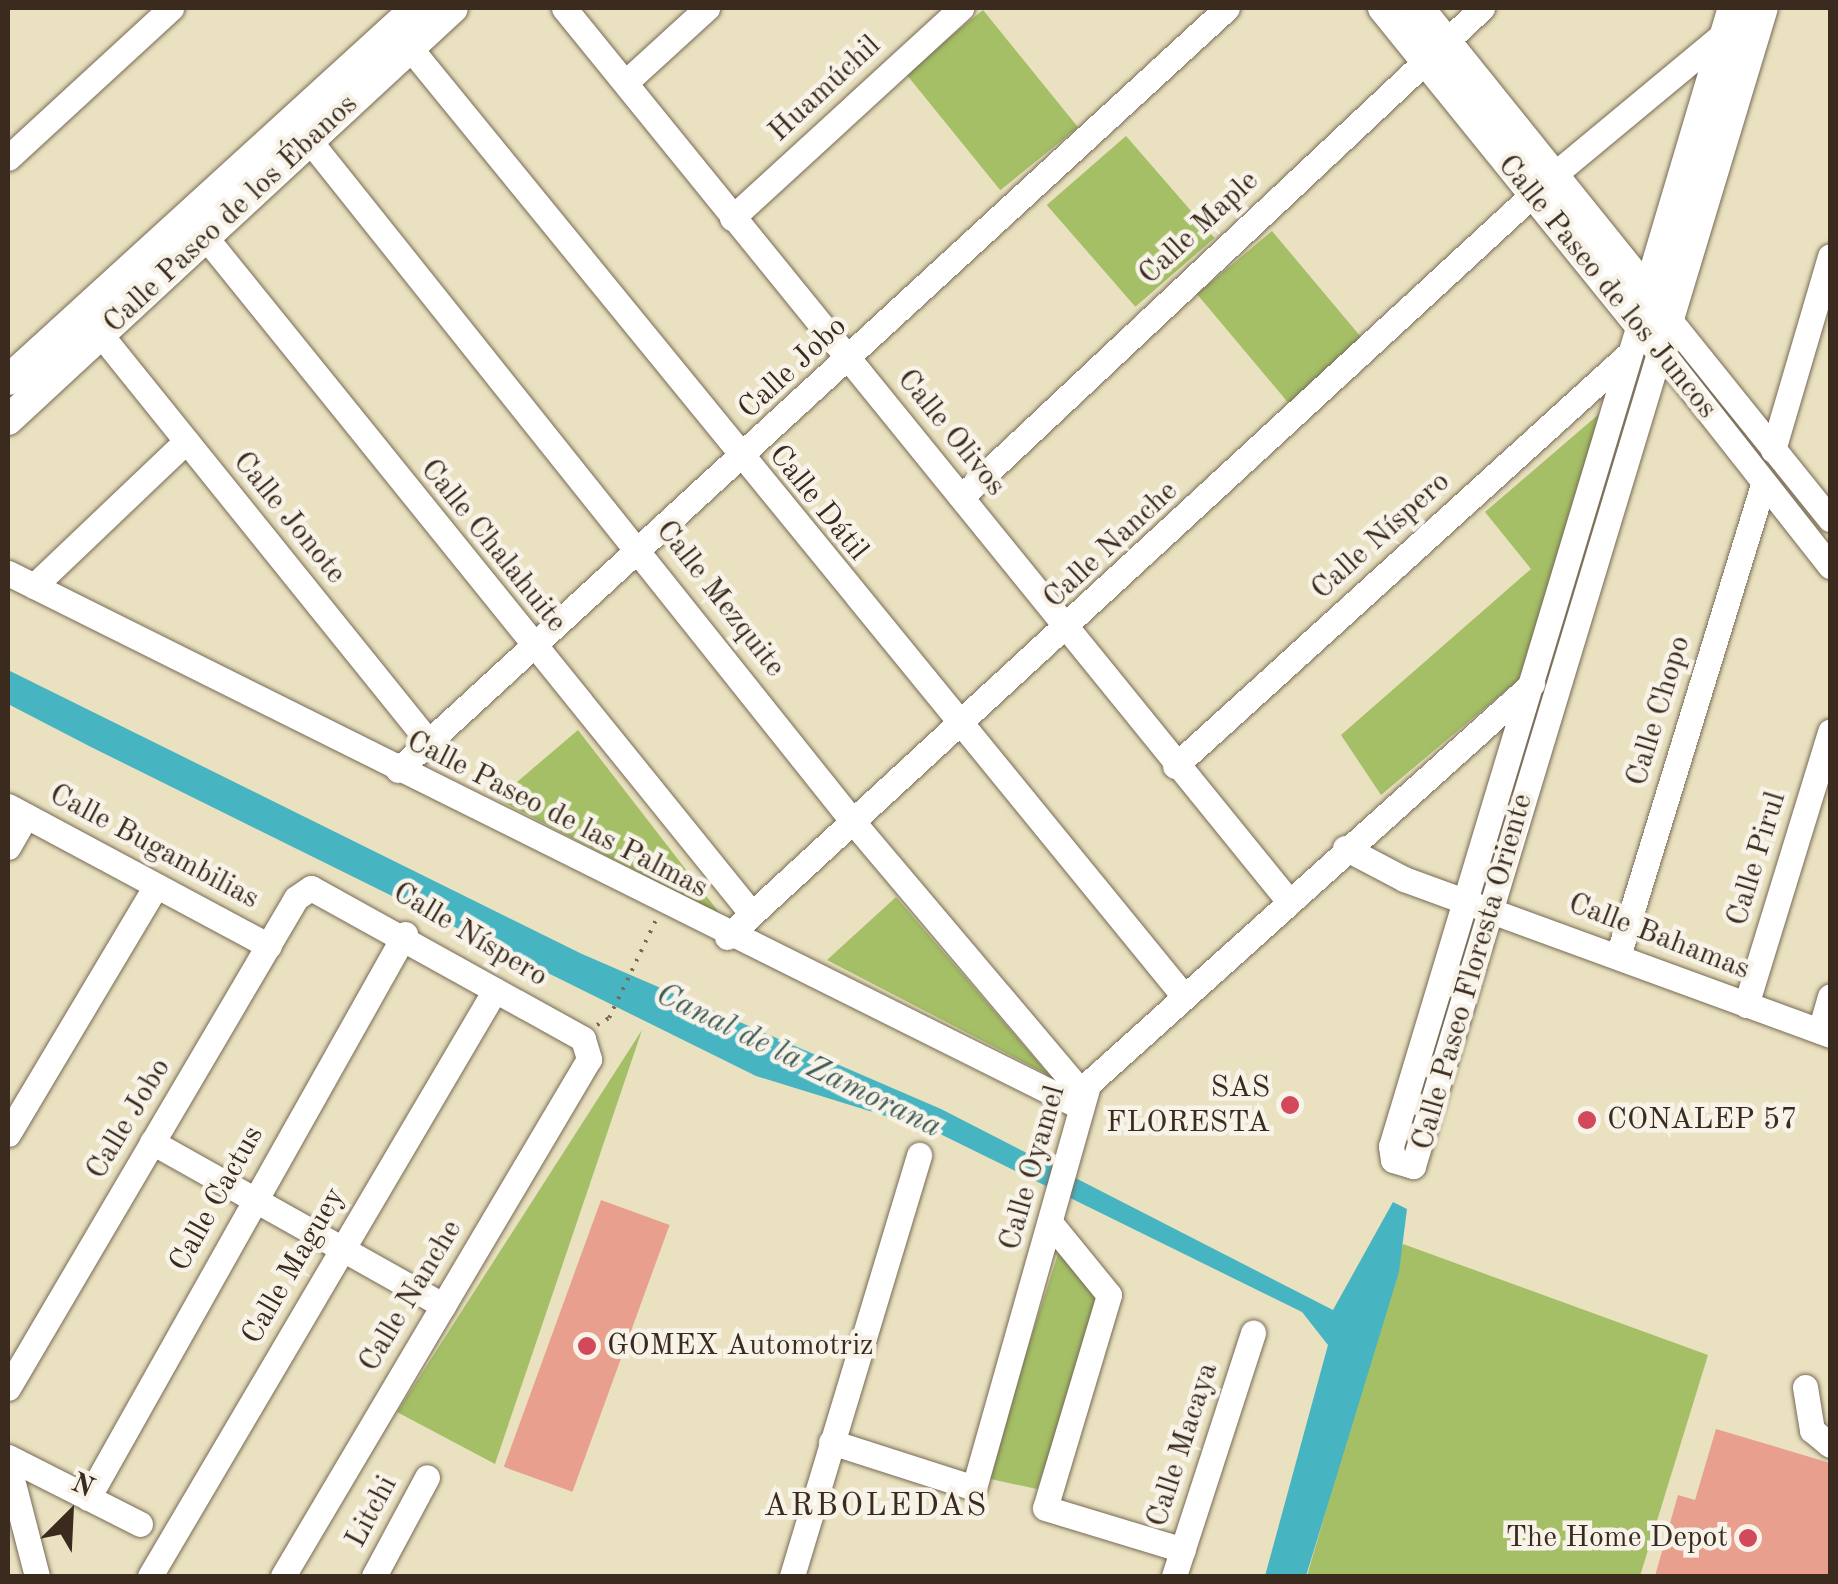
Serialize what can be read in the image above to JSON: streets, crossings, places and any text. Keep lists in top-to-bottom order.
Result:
{
  "streets": {
    "main road": ["Calle Paseo de los Ébanos", "Calle Paseo de los Juncos", "Calle Paseo Floresta Oriente"],
    "street": [
      "Huamúchil",
      "Calle Maple",
      "Calle Jobo",
      "Calle Olivos",
      "Calle Dátil",
      "Calle Jonote",
      "Calle Níspero",
      "Calle Nanche",
      "Calle Chalahuite",
      "Calle Mezquite",
      "Calle Chopo",
      "Calle Paseo de las Palmas",
      "Calle Bugambilias",
      "Calle Pirul",
      "Calle Bahamas",
      "Calle Oyamel",
      "Calle Cactus",
      "Calle Maguey",
      "Calle Macaya",
      "Litchi"
    ]
  },
  "crossings": [
    ["Huamúchil", "Calle Olivos"],
    ["Calle Paseo de los Ébanos", "Calle Dátil"],
    ["Calle Paseo de los Ébanos", "Calle Jonote"],
    ["Calle Paseo de los Ébanos", "Calle Chalahuite"],
    ["Calle Paseo de los Ébanos", "Calle Mezquite"],
    ["Calle Maple", "Calle Paseo de los Juncos"],
    ["Calle Maple", "Calle Olivos"],
    ["Calle Paseo de los Juncos", "Calle Níspero"],
    ["Calle Paseo de los Juncos", "Calle Nanche"],
    ["Calle Paseo de los Juncos", "Calle Chopo"],
    ["Calle Paseo de los Juncos", "Calle Paseo Floresta Oriente"],
    ["Calle Jobo", "Calle Olivos"],
    ["Calle Jobo", "Calle Dátil"],
    ["Calle Jobo", "Calle Jonote"],
    ["Calle Jobo", "Calle Níspero"],
    ["Calle Jobo", "Calle Chalahuite"],
    ["Calle Jobo", "Calle Mezquite"],
    ["Calle Jobo", "Calle Paseo de las Palmas"],
    ["Calle Jobo", "Calle Bugambilias"],
    ["Calle Olivos", "Calle Níspero"],
    ["Calle Olivos", "Calle Nanche"],
    ["Calle Olivos", "Calle Oyamel"],
    ["Calle Dátil", "Calle Nanche"],
    ["Calle Dátil", "Calle Oyamel"],
    ["Calle Níspero", "Calle Nanche"],
    ["Calle Níspero", "Calle Paseo Floresta Oriente"],
    ["Calle Níspero", "Calle Cactus"],
    ["Calle Níspero", "Calle Maguey"],
    ["Calle Nanche", "Calle Chalahuite"],
    ["Calle Nanche", "Calle Mezquite"],
    ["Calle Nanche", "Calle Paseo de las Palmas"],
    ["Calle Nanche", "Calle Paseo Floresta Oriente"],
    ["Calle Mezquite", "Calle Paseo de las Palmas"],
    ["Calle Mezquite", "Calle Oyamel"],
    ["Calle Chopo", "Calle Bahamas"],
    ["Calle Paseo de las Palmas", "Calle Oyamel"],
    ["Calle Pirul", "Calle Bahamas"],
    ["Calle Bahamas", "Calle Paseo Floresta Oriente"],
    ["Calle Paseo Floresta Oriente", "Calle Oyamel"]
  ],
  "districts": ["ARBOLEDAS"],
  "water": ["Canal de la Zamorana"],
  "places": [
    "SAS FLORESTA",
    "CONALEP 57",
    "GOMEX Automotriz",
    "The Home Depot"
  ],
  "north": "top right"
}
